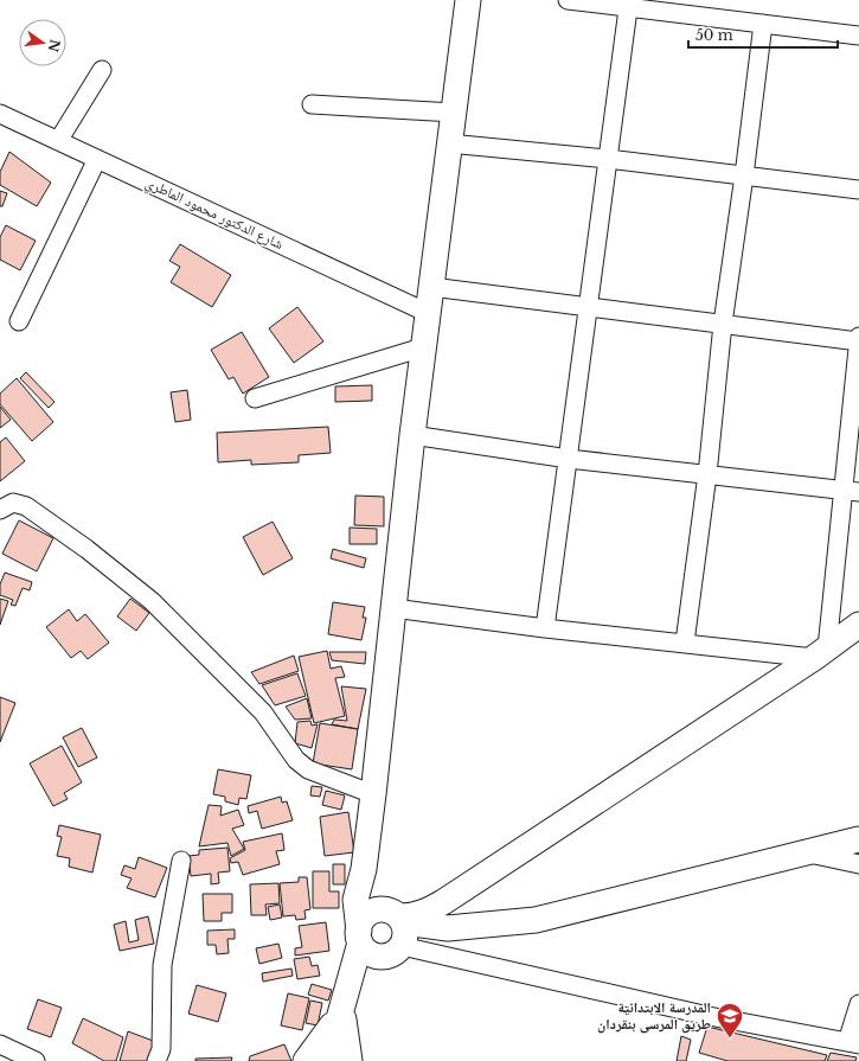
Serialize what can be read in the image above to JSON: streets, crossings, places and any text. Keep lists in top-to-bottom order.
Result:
{
  "streets": {
    "street": ["شارع الدكتور محمود الماطري"]
  },
  "places": {
    "school or university": ["المدرسة الابتدائية طريق المرسى بنقردان"]
  },
  "scale_bar": "50 m",
  "north": "right"
}
